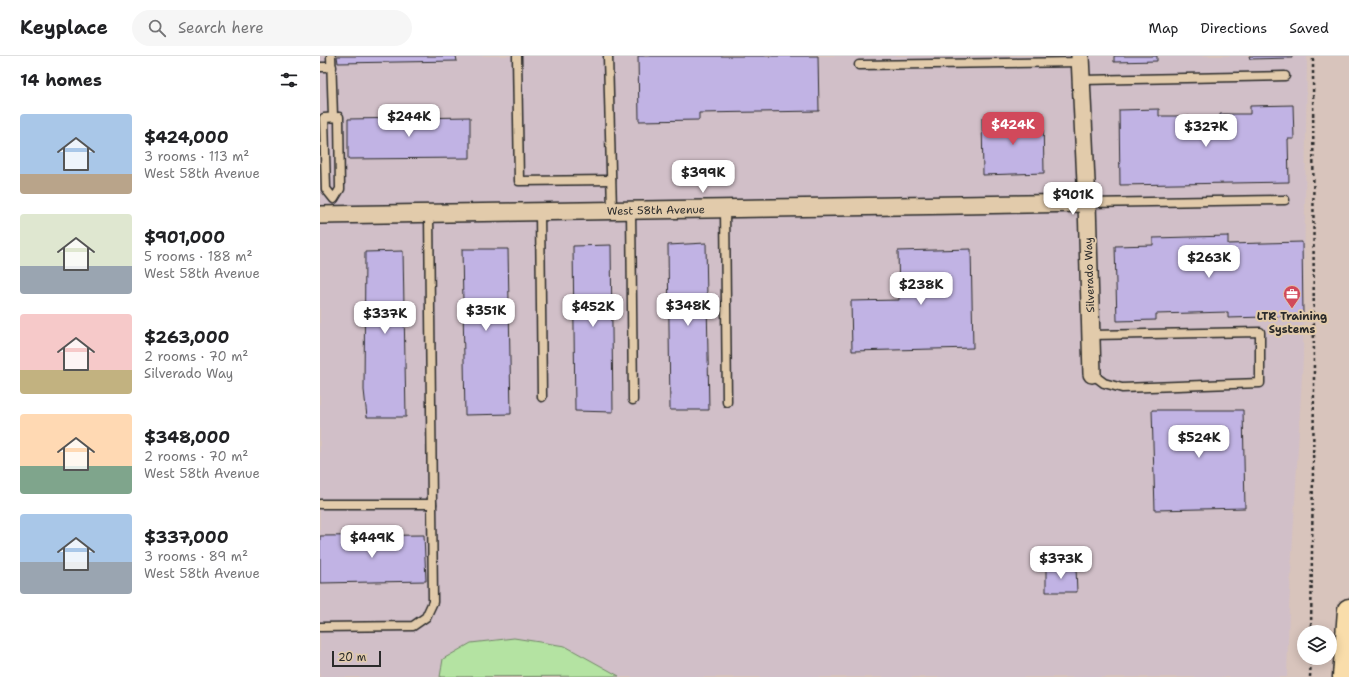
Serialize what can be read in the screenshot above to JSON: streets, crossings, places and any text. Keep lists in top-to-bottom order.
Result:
{
  "streets": {
    "street": ["West 58th Avenue", "Silverado Way"]
  },
  "crossings": [
    ["West 58th Avenue", "Silverado Way"]
  ],
  "places": {
    "office": ["LTR Training Systems"]
  },
  "scale_bar": "20 m",
  "page": {
    "header": "Keyplace",
    "search": "Search here",
    "nav": ["Map", "Directions", "Saved"],
    "heading": "14 homes",
    "list": [
      {
        "name": "$424,000",
        "note": "3 rooms · 113 m² · West 58th Avenue"
      },
      {
        "name": "$901,000",
        "note": "5 rooms · 188 m² · West 58th Avenue"
      },
      {
        "name": "$263,000",
        "note": "2 rooms · 70 m² · Silverado Way"
      },
      {
        "name": "$348,000",
        "note": "2 rooms · 70 m² · West 58th Avenue"
      },
      {
        "name": "$337,000",
        "note": "3 rooms · 89 m² · West 58th Avenue"
      }
    ],
    "price": [
      "$244K",
      "$424K",
      "$327K",
      "$399K",
      "$901K",
      "$263K",
      "$238K",
      "$348K",
      "$452K",
      "$351K",
      "$337K",
      "$524K",
      "$449K",
      "$373K"
    ],
    "scale": "20 m"
  }
}
